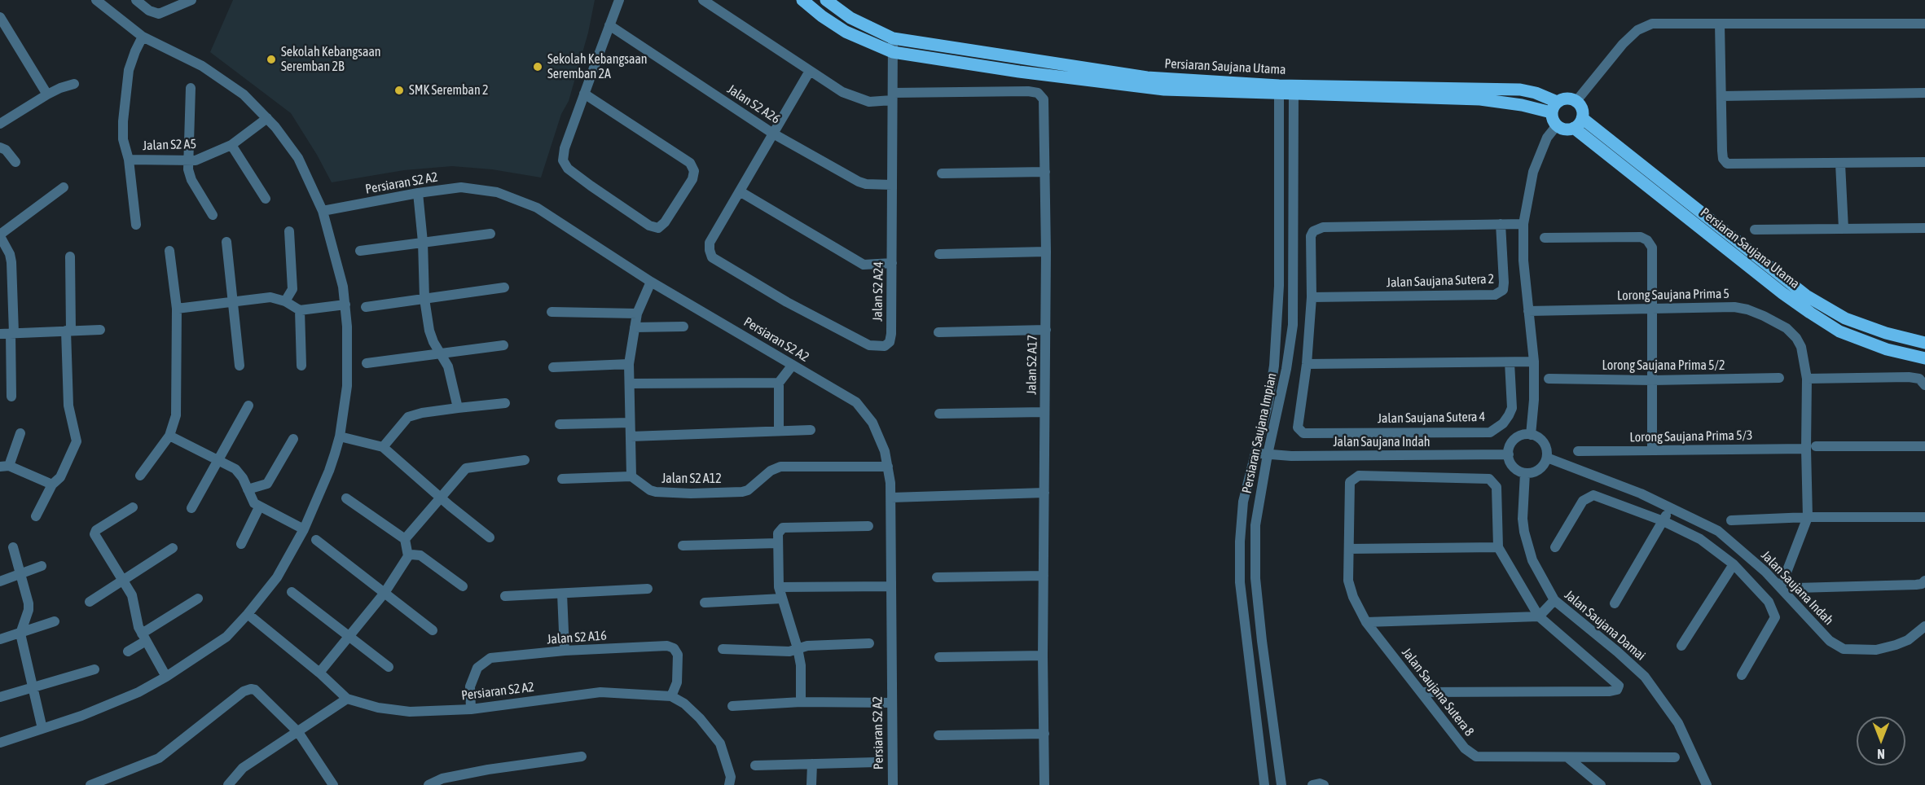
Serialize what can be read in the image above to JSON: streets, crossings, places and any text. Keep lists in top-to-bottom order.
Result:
{
  "streets": {
    "main road": ["Persiaran Saujana Utama"],
    "street": [
      "Jalan S2 A26",
      "Jalan S2 A5",
      "Persiaran S2 A2",
      "Jalan Saujana Sutera 2",
      "Jalan S2 A24",
      "Lorong Saujana Prima 5",
      "Jalan S2 A17",
      "Lorong Saujana Prima 5/2",
      "Jalan Saujana Sutera 4",
      "Persiaran Saujana Impian",
      "Lorong Saujana Prima 5/3",
      "Jalan Saujana Indah",
      "Jalan S2 A12",
      "Jalan Saujana Damai",
      "Jalan S2 A16",
      "Jalan Saujana Sutera 8"
    ]
  },
  "crossings": [
    ["Persiaran Saujana Utama", "Jalan S2 A24"],
    ["Persiaran Saujana Utama", "Persiaran Saujana Impian"],
    ["Jalan S2 A26", "Jalan S2 A24"],
    ["Persiaran S2 A2", "Jalan S2 A12"],
    ["Persiaran S2 A2", "Jalan S2 A16"],
    ["Jalan S2 A24", "Jalan S2 A17"],
    ["Lorong Saujana Prima 5", "Lorong Saujana Prima 5/3"],
    ["Persiaran Saujana Impian", "Jalan Saujana Indah"],
    ["Jalan Saujana Indah", "Jalan Saujana Damai"]
  ],
  "places": ["Sekolah Kebangsaan Seremban 2B", "Sekolah Kebangsaan Seremban 2A", "SMK Seremban 2"],
  "north": "bottom"
}
